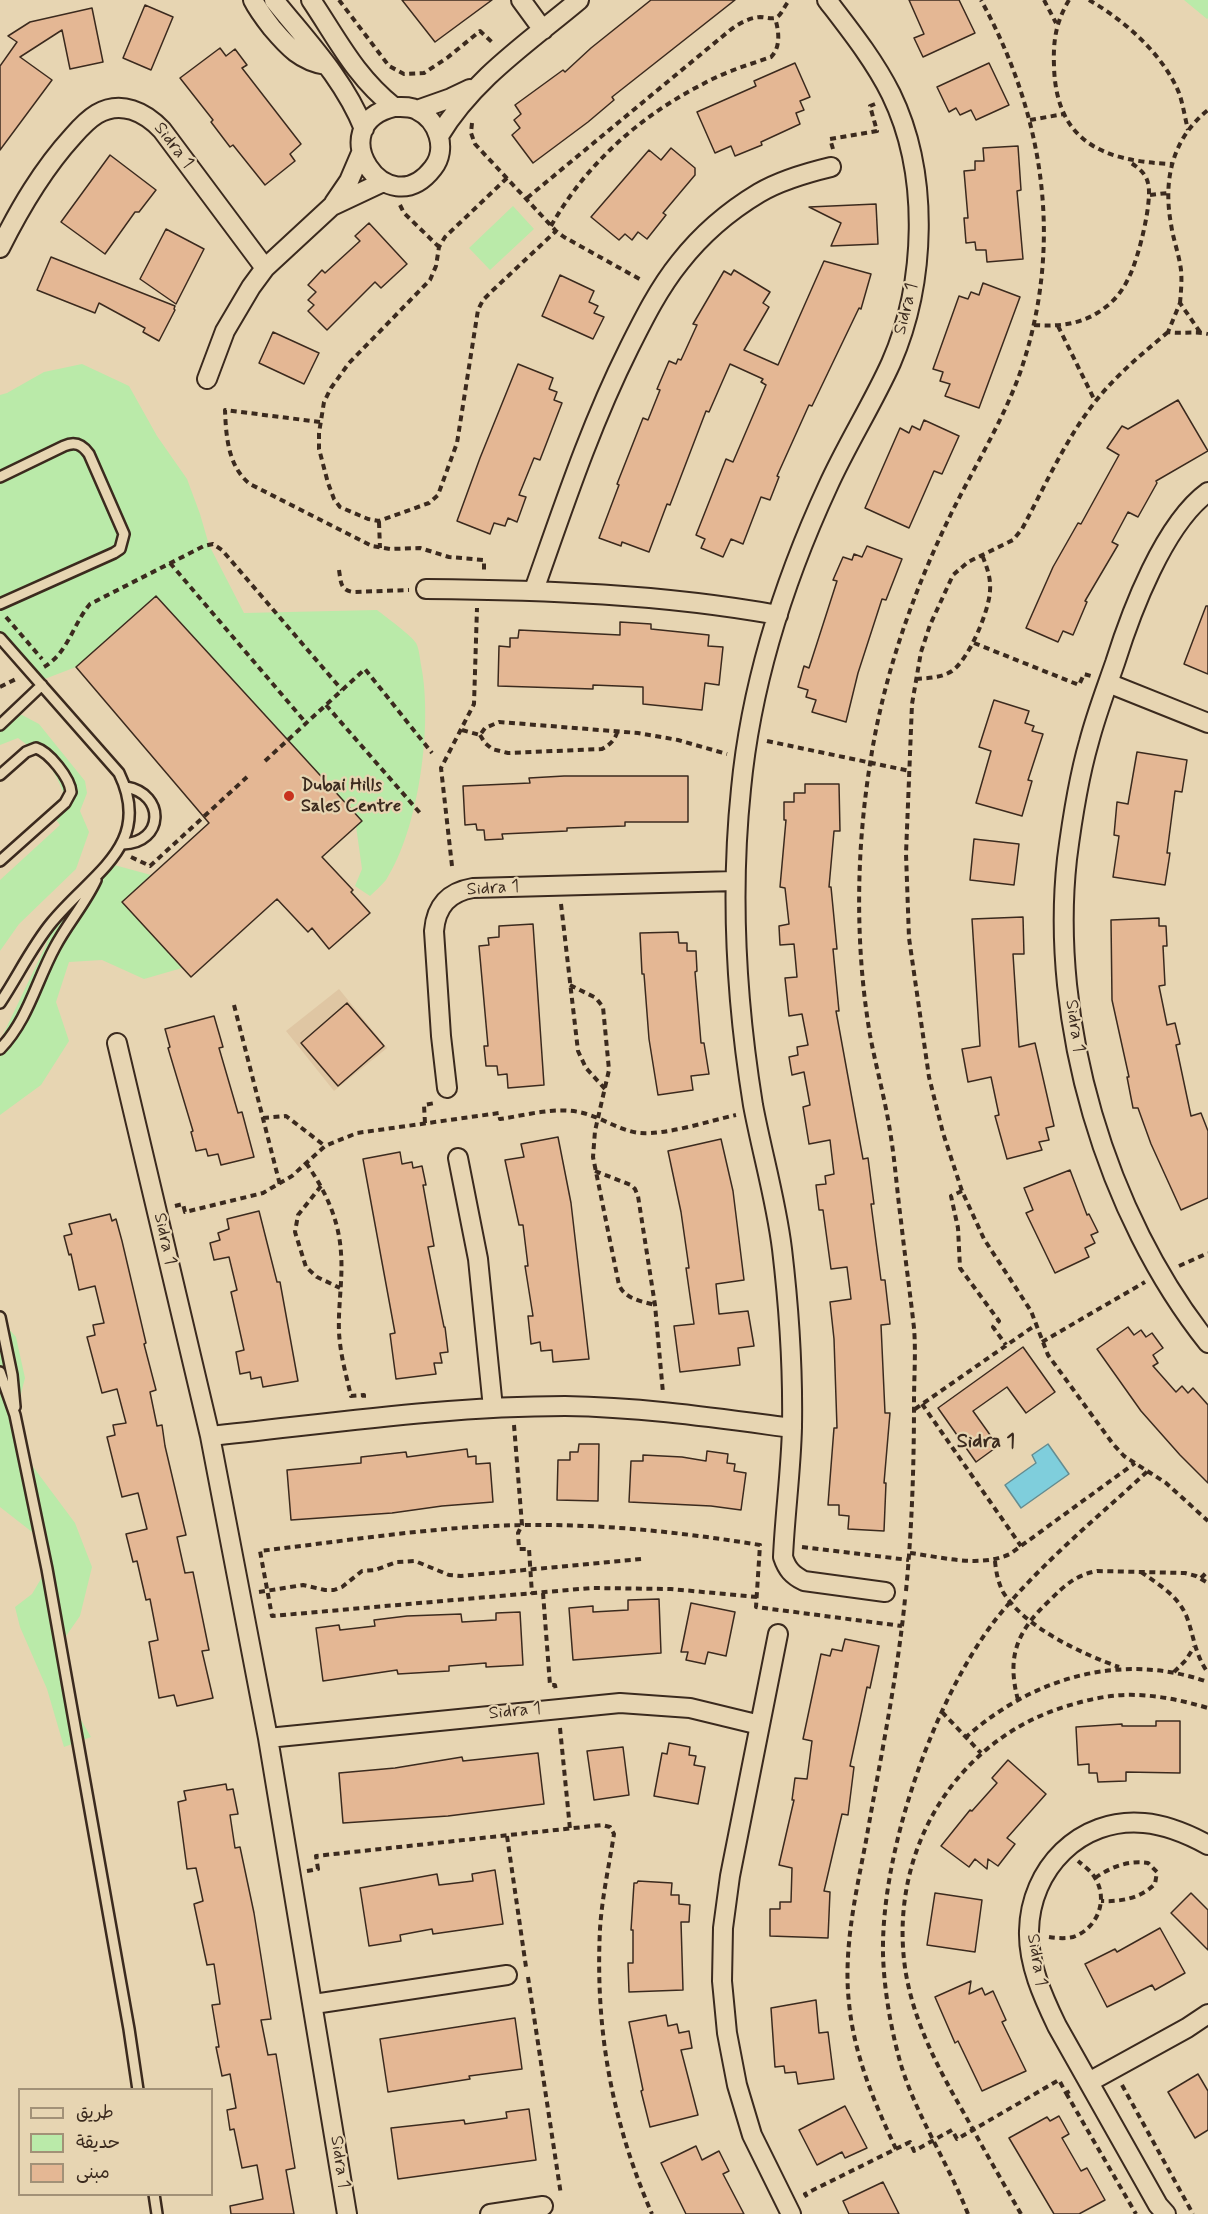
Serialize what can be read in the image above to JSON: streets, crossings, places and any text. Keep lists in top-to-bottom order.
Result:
{
  "streets": {
    "street": ["Sidra 1"]
  },
  "districts": ["Sidra 1"],
  "places": ["Dubai Hills Sales Centre"],
  "legend": ["طريق", "حديقة", "مبنى"]
}
